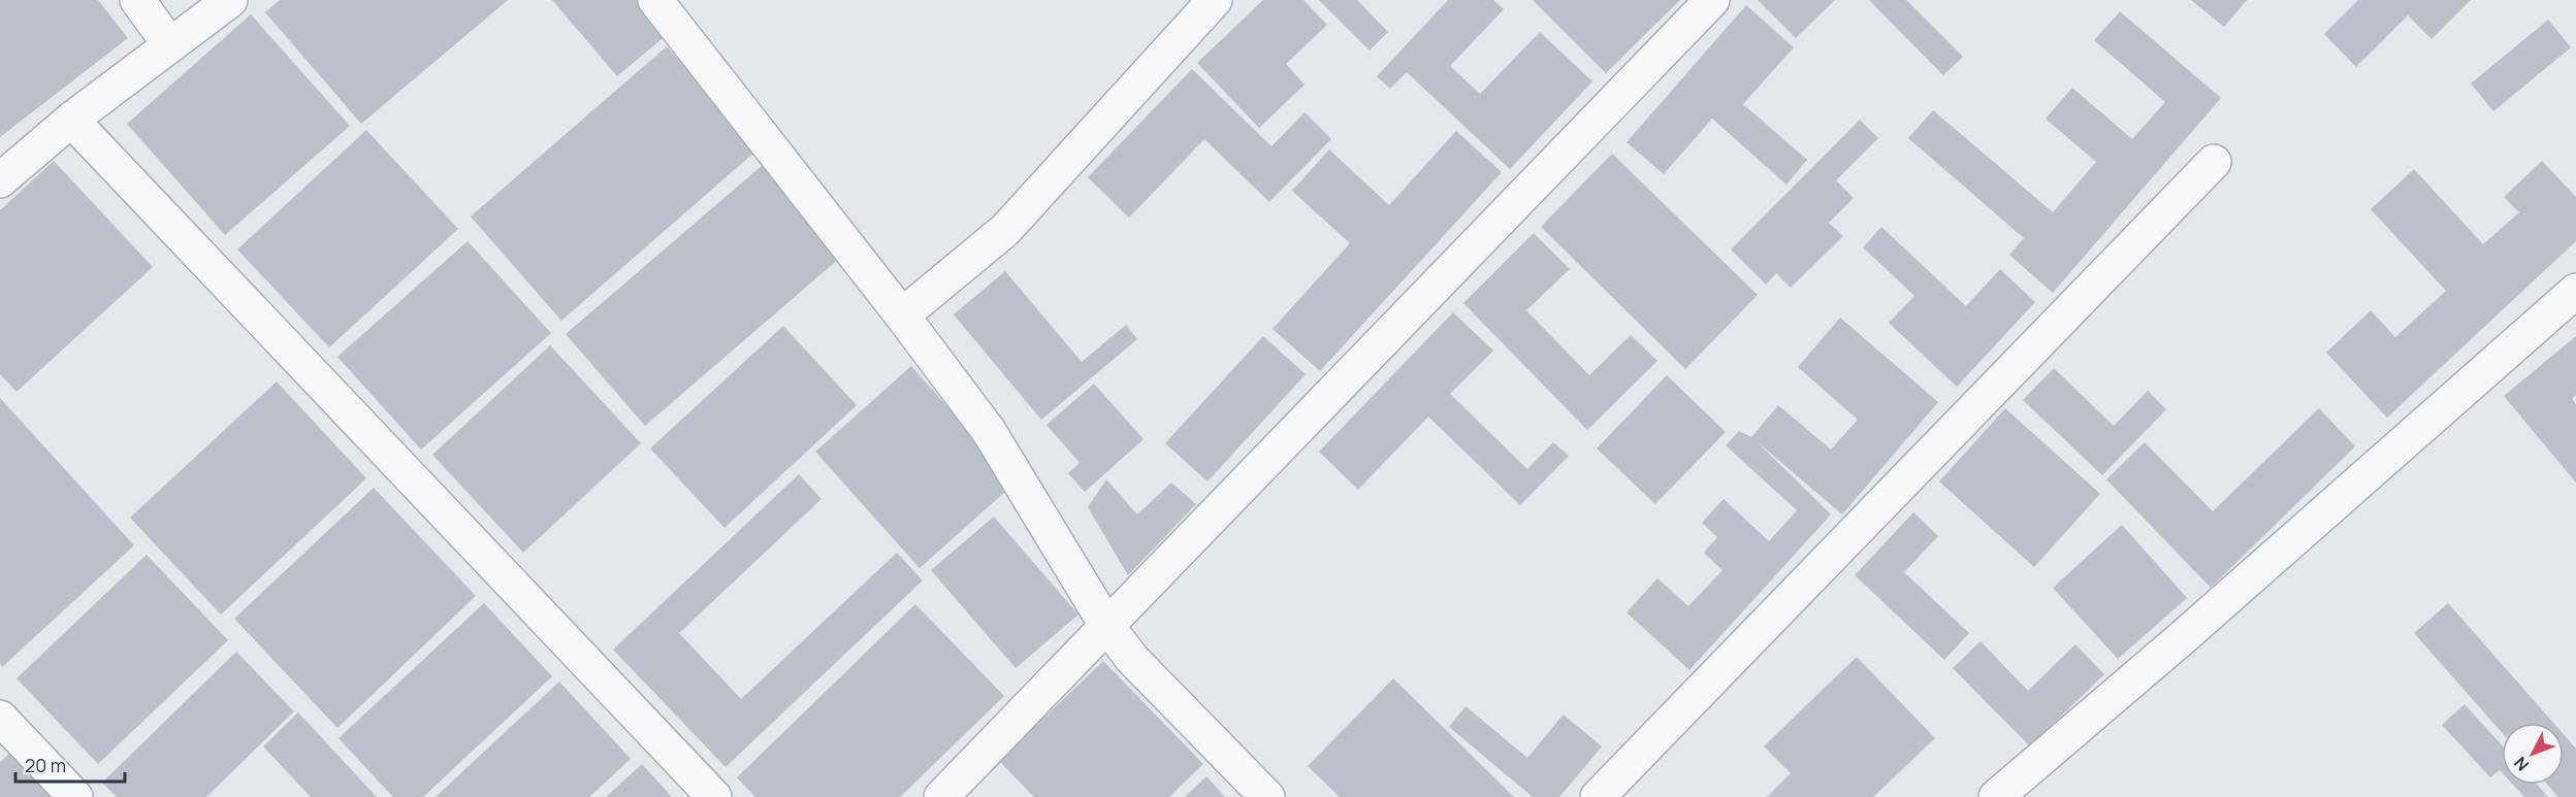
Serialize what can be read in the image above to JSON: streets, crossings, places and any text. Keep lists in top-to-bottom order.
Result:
{
  "scale_bar": "20 m",
  "north": "bottom left"
}
